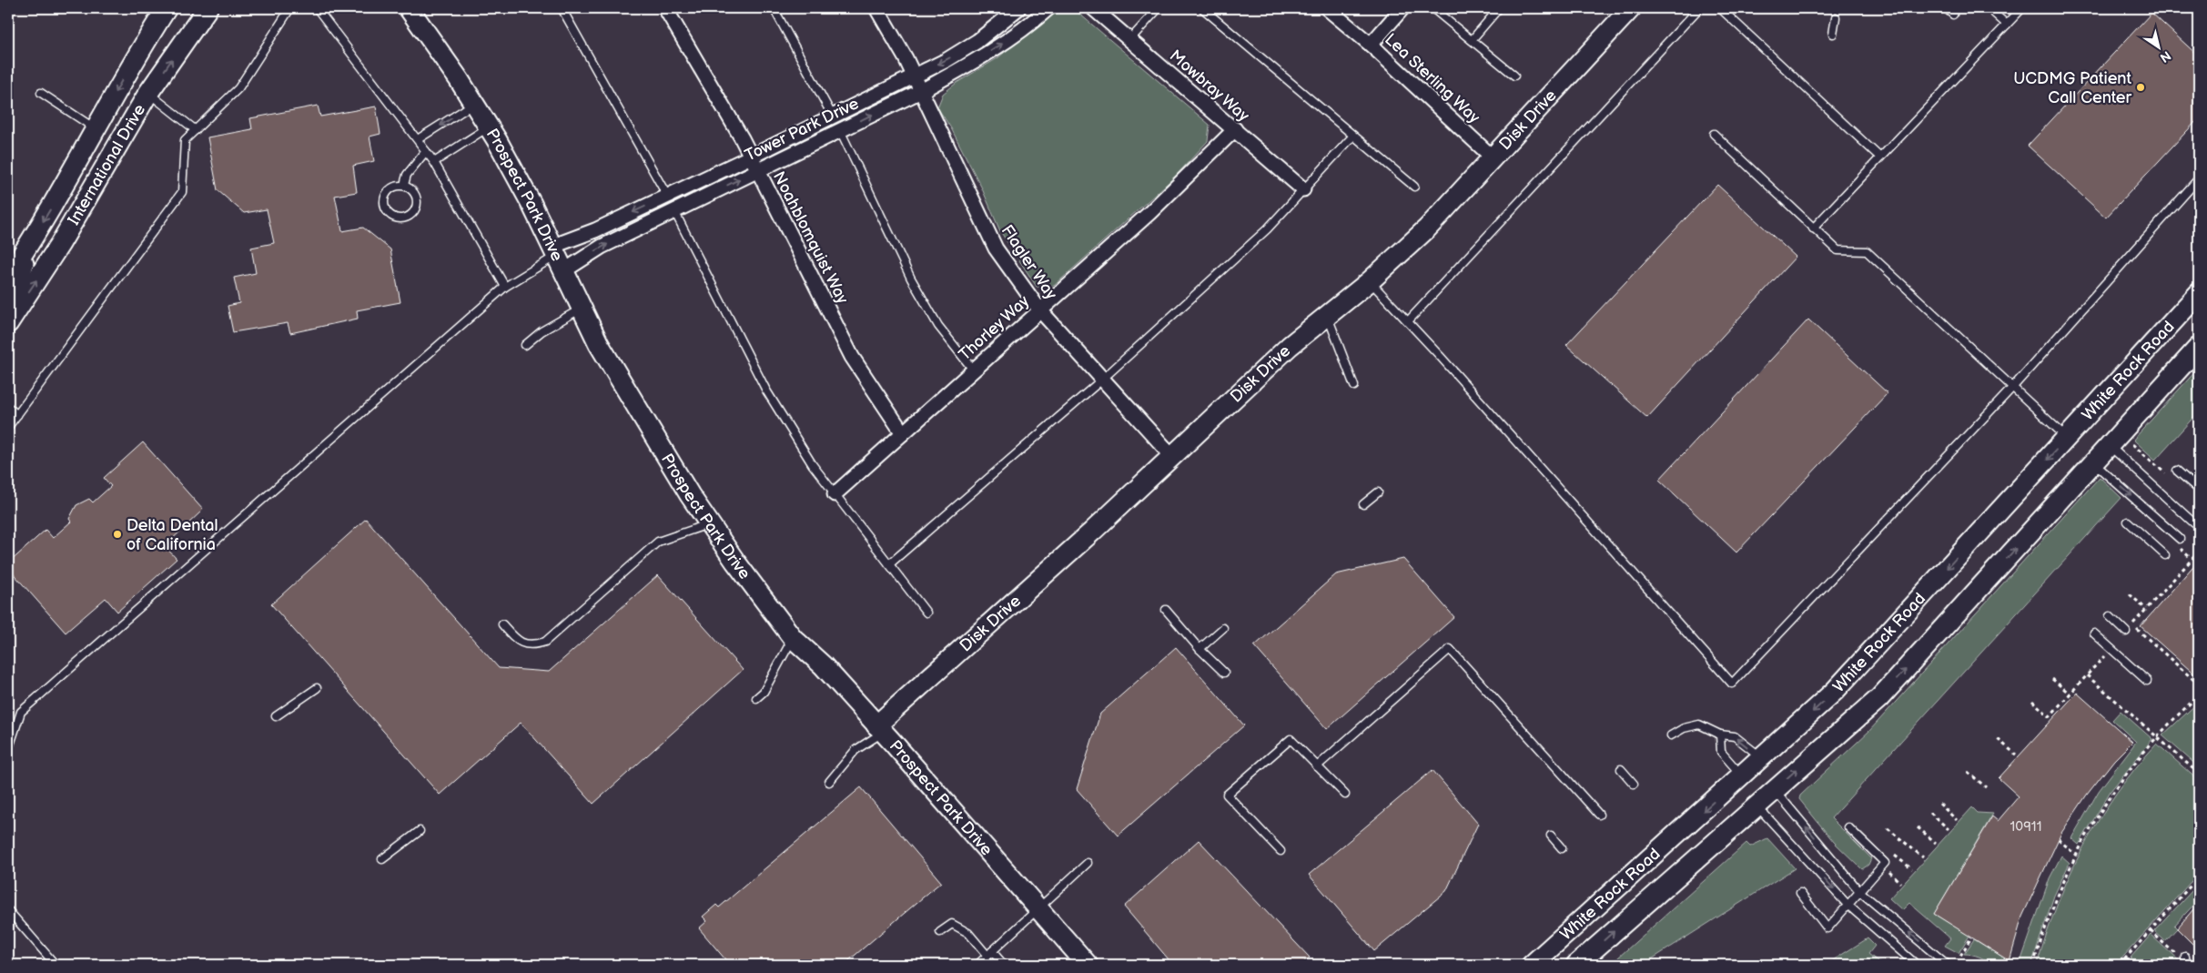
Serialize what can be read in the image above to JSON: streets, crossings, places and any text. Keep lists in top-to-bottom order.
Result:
{
  "streets": {
    "main road": [
      "Disk Drive",
      "International Drive",
      "Prospect Park Drive",
      "White Rock Road"
    ],
    "street": [
      "Lea Sterling Way",
      "Mowbray Way",
      "Tower Park Drive",
      "Noahblomquist Way",
      "Flagler Way",
      "Thorley Way"
    ]
  },
  "crossings": [
    ["Lea Sterling Way", "Disk Drive"],
    ["Mowbray Way", "Thorley Way"],
    ["Disk Drive", "Prospect Park Drive"],
    ["Disk Drive", "Flagler Way"],
    ["Tower Park Drive", "Prospect Park Drive"],
    ["Tower Park Drive", "Noahblomquist Way"],
    ["Tower Park Drive", "Flagler Way"],
    ["Noahblomquist Way", "Thorley Way"],
    ["Flagler Way", "Thorley Way"]
  ],
  "places": ["UCDMG Patient Call Center", "Delta Dental of California"],
  "house_numbers": ["10911"],
  "north": "bottom right"
}
